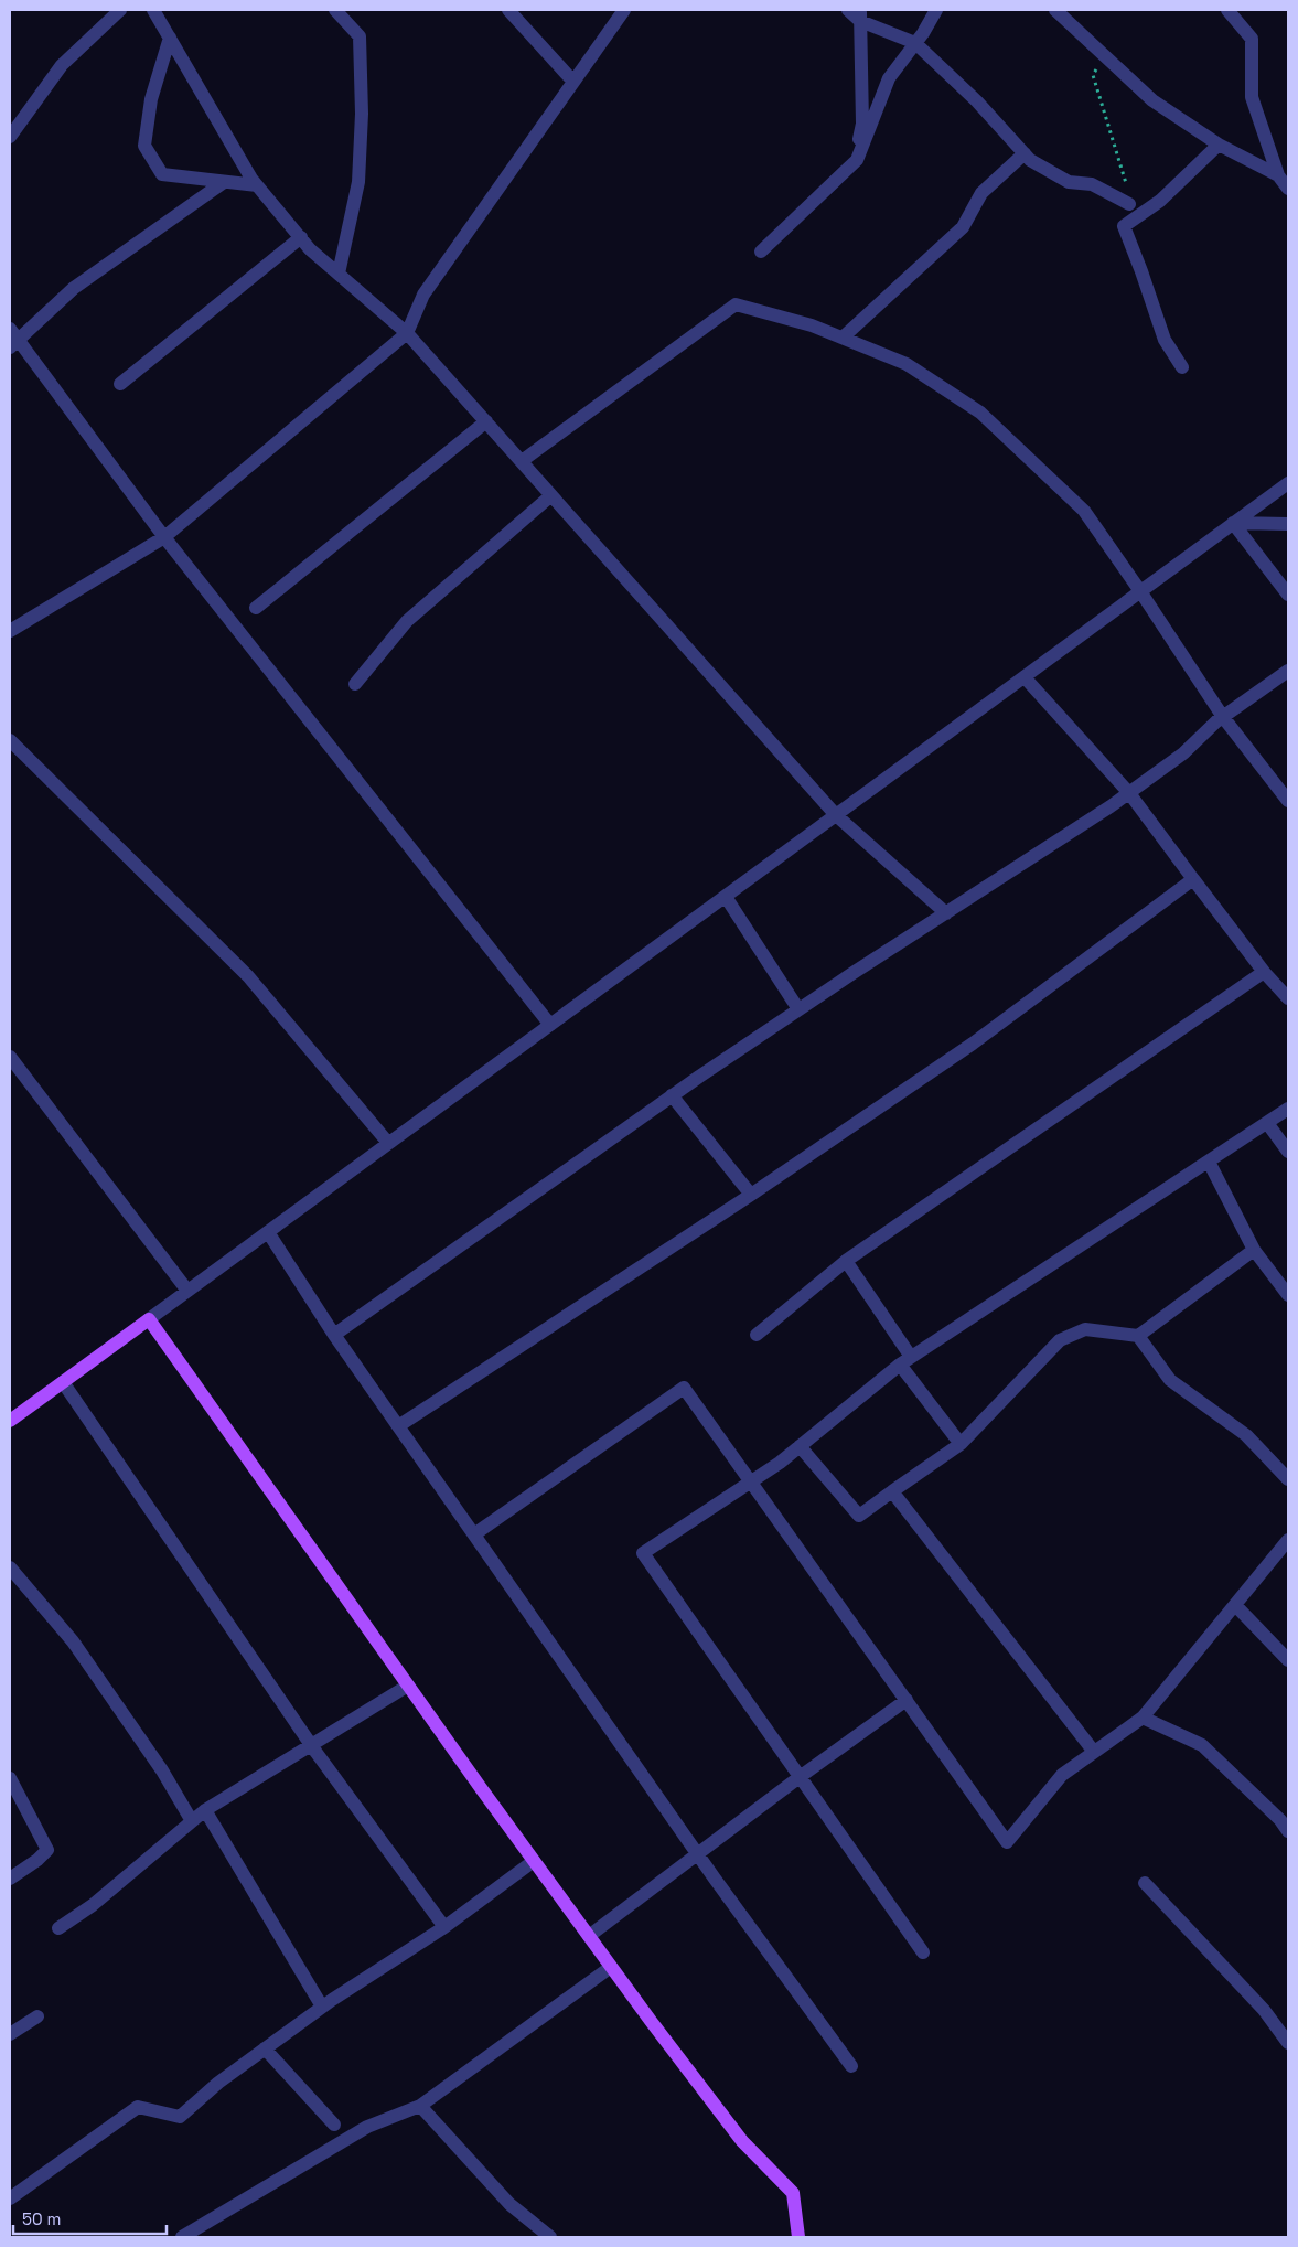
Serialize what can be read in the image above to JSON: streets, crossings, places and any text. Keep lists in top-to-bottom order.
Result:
{
  "scale_bar": "50 m"
}
